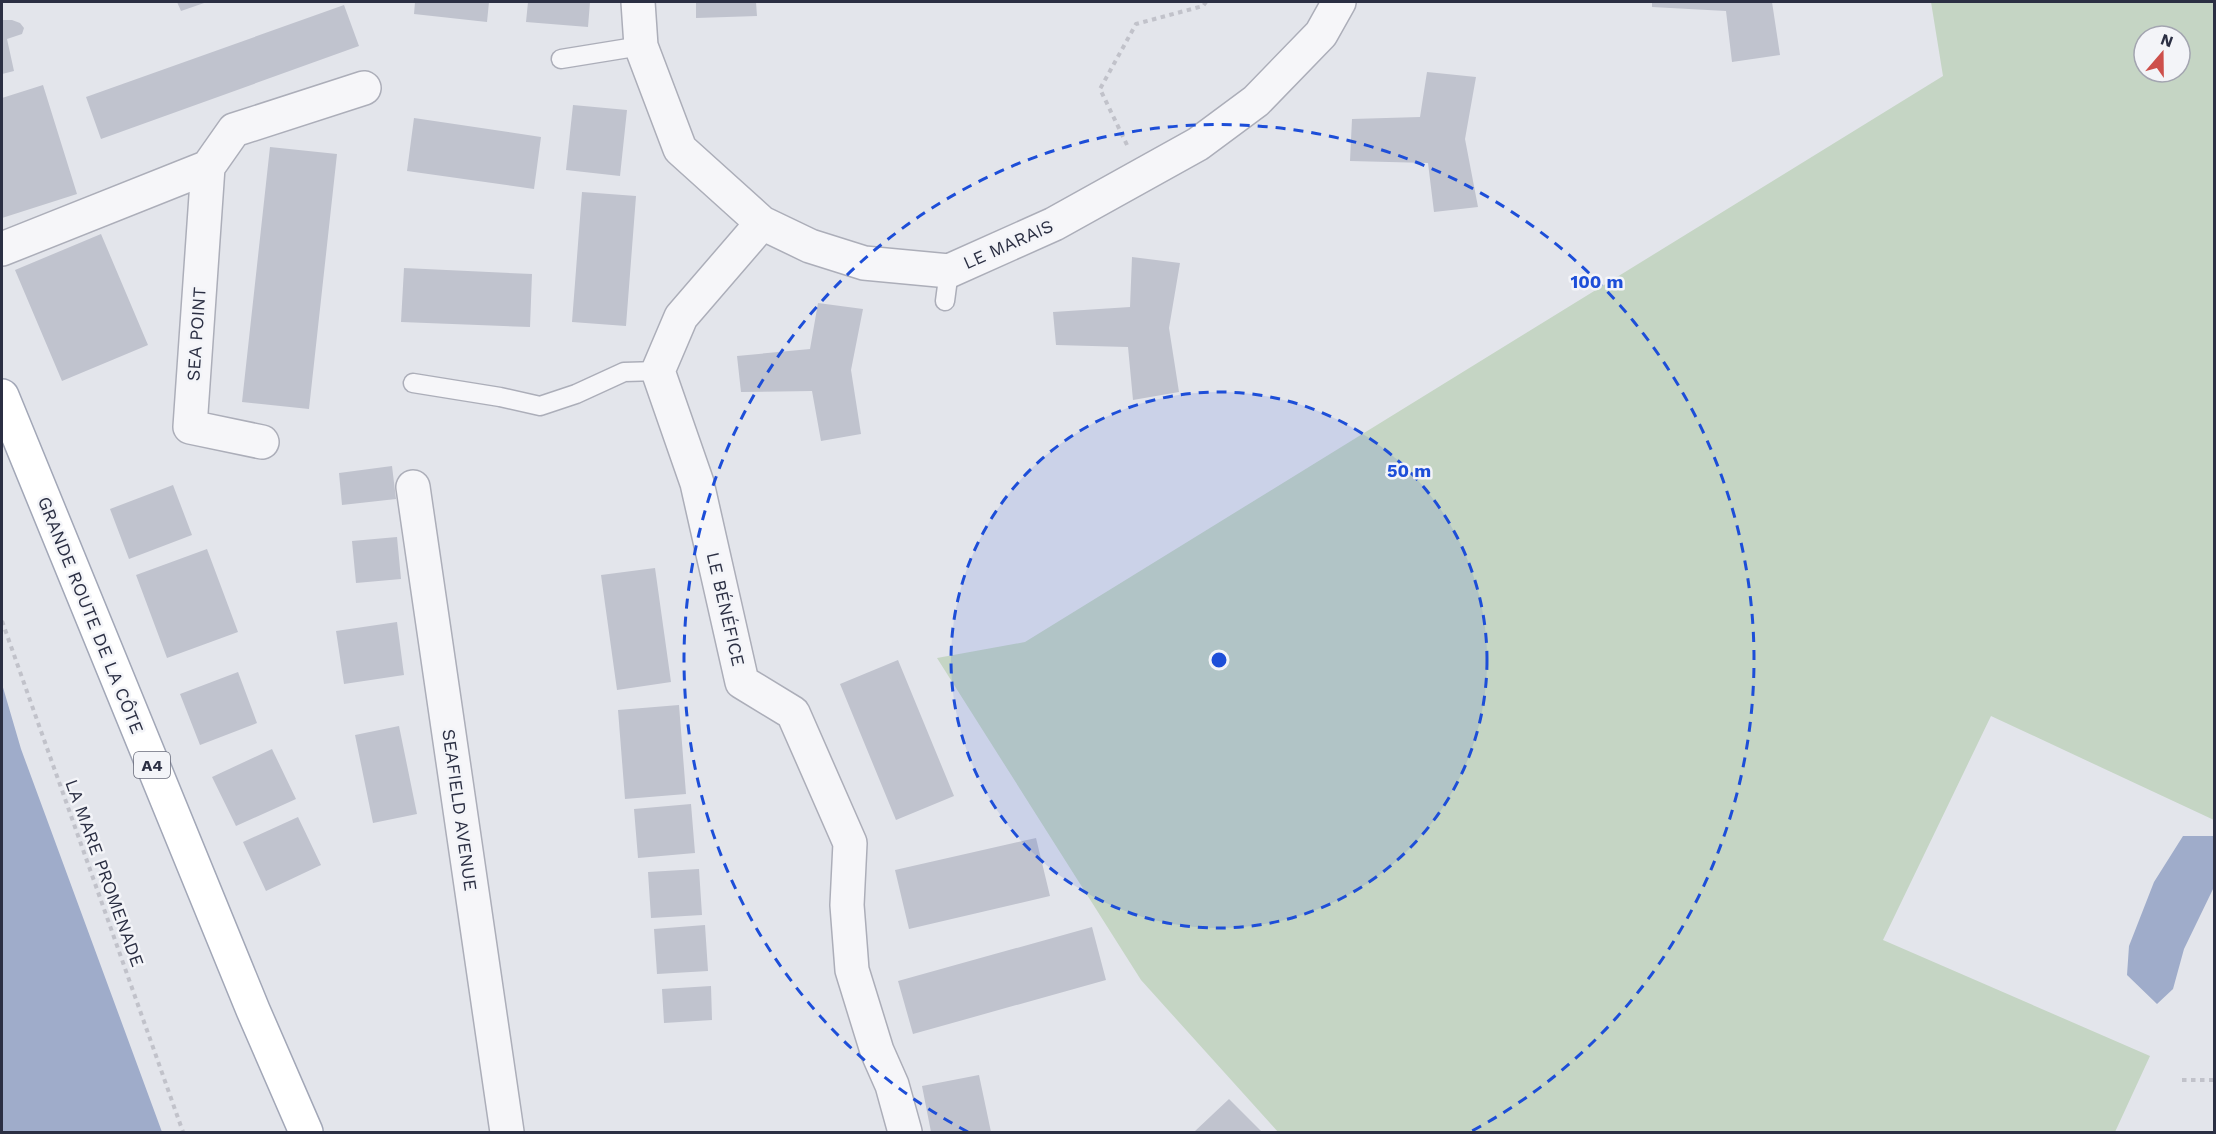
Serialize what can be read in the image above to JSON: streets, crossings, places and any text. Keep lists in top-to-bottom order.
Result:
{
  "streets": {
    "main road": ["GRANDE ROUTE DE LA CÔTE", "A4"],
    "street": [
      "LE MARAIS",
      "SEA POINT",
      "LE BÉNÉFICE",
      "SEAFIELD AVENUE"
    ],
    "path": ["LA MARE PROMENADE"]
  },
  "north": "top",
  "rings": ["100 m", "50 m"]
}
